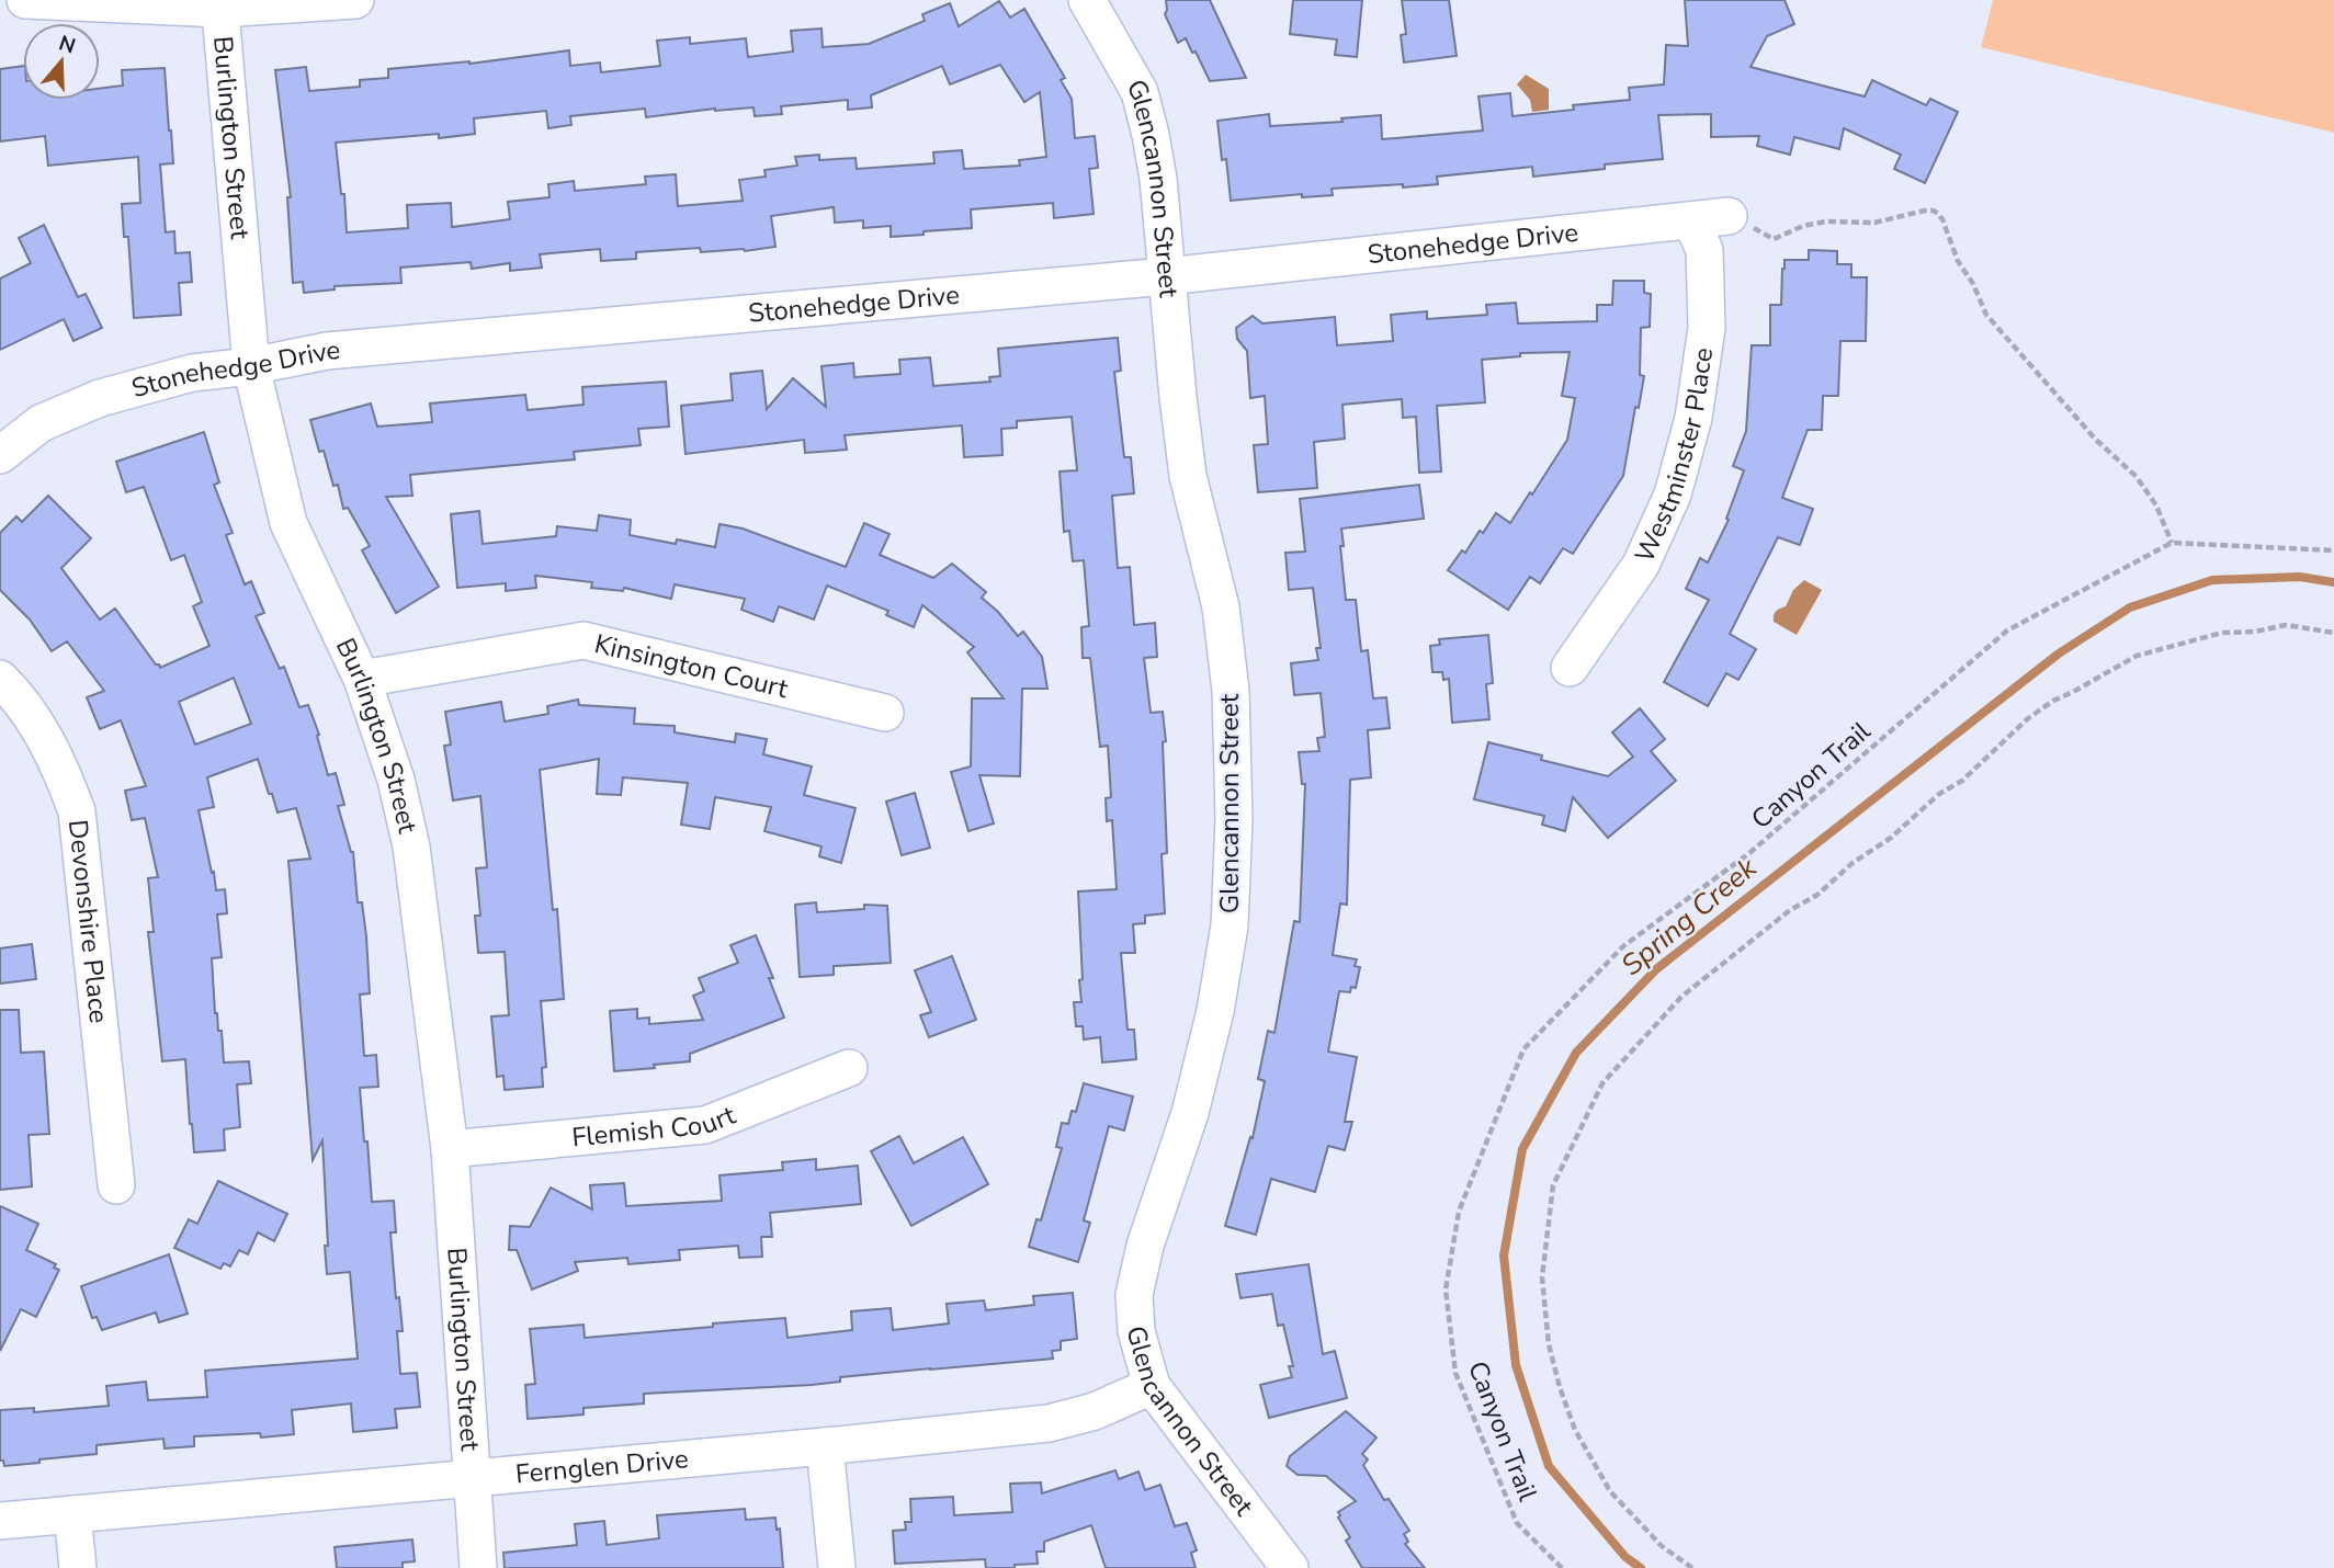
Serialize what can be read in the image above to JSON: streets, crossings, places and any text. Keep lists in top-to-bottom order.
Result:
{
  "streets": {
    "street": [
      "Burlington Street",
      "Glencannon Street",
      "Stonehedge Drive",
      "Westminster Place",
      "Kinsington Court",
      "Devonshire Place",
      "Flemish Court",
      "Fernglen Drive"
    ],
    "path": ["Canyon Trail"]
  },
  "crossings": [
    ["Burlington Street", "Stonehedge Drive"],
    ["Burlington Street", "Kinsington Court"],
    ["Burlington Street", "Flemish Court"],
    ["Burlington Street", "Fernglen Drive"],
    ["Glencannon Street", "Stonehedge Drive"],
    ["Glencannon Street", "Fernglen Drive"],
    ["Stonehedge Drive", "Westminster Place"]
  ],
  "water": ["Spring Creek"],
  "north": "top"
}
